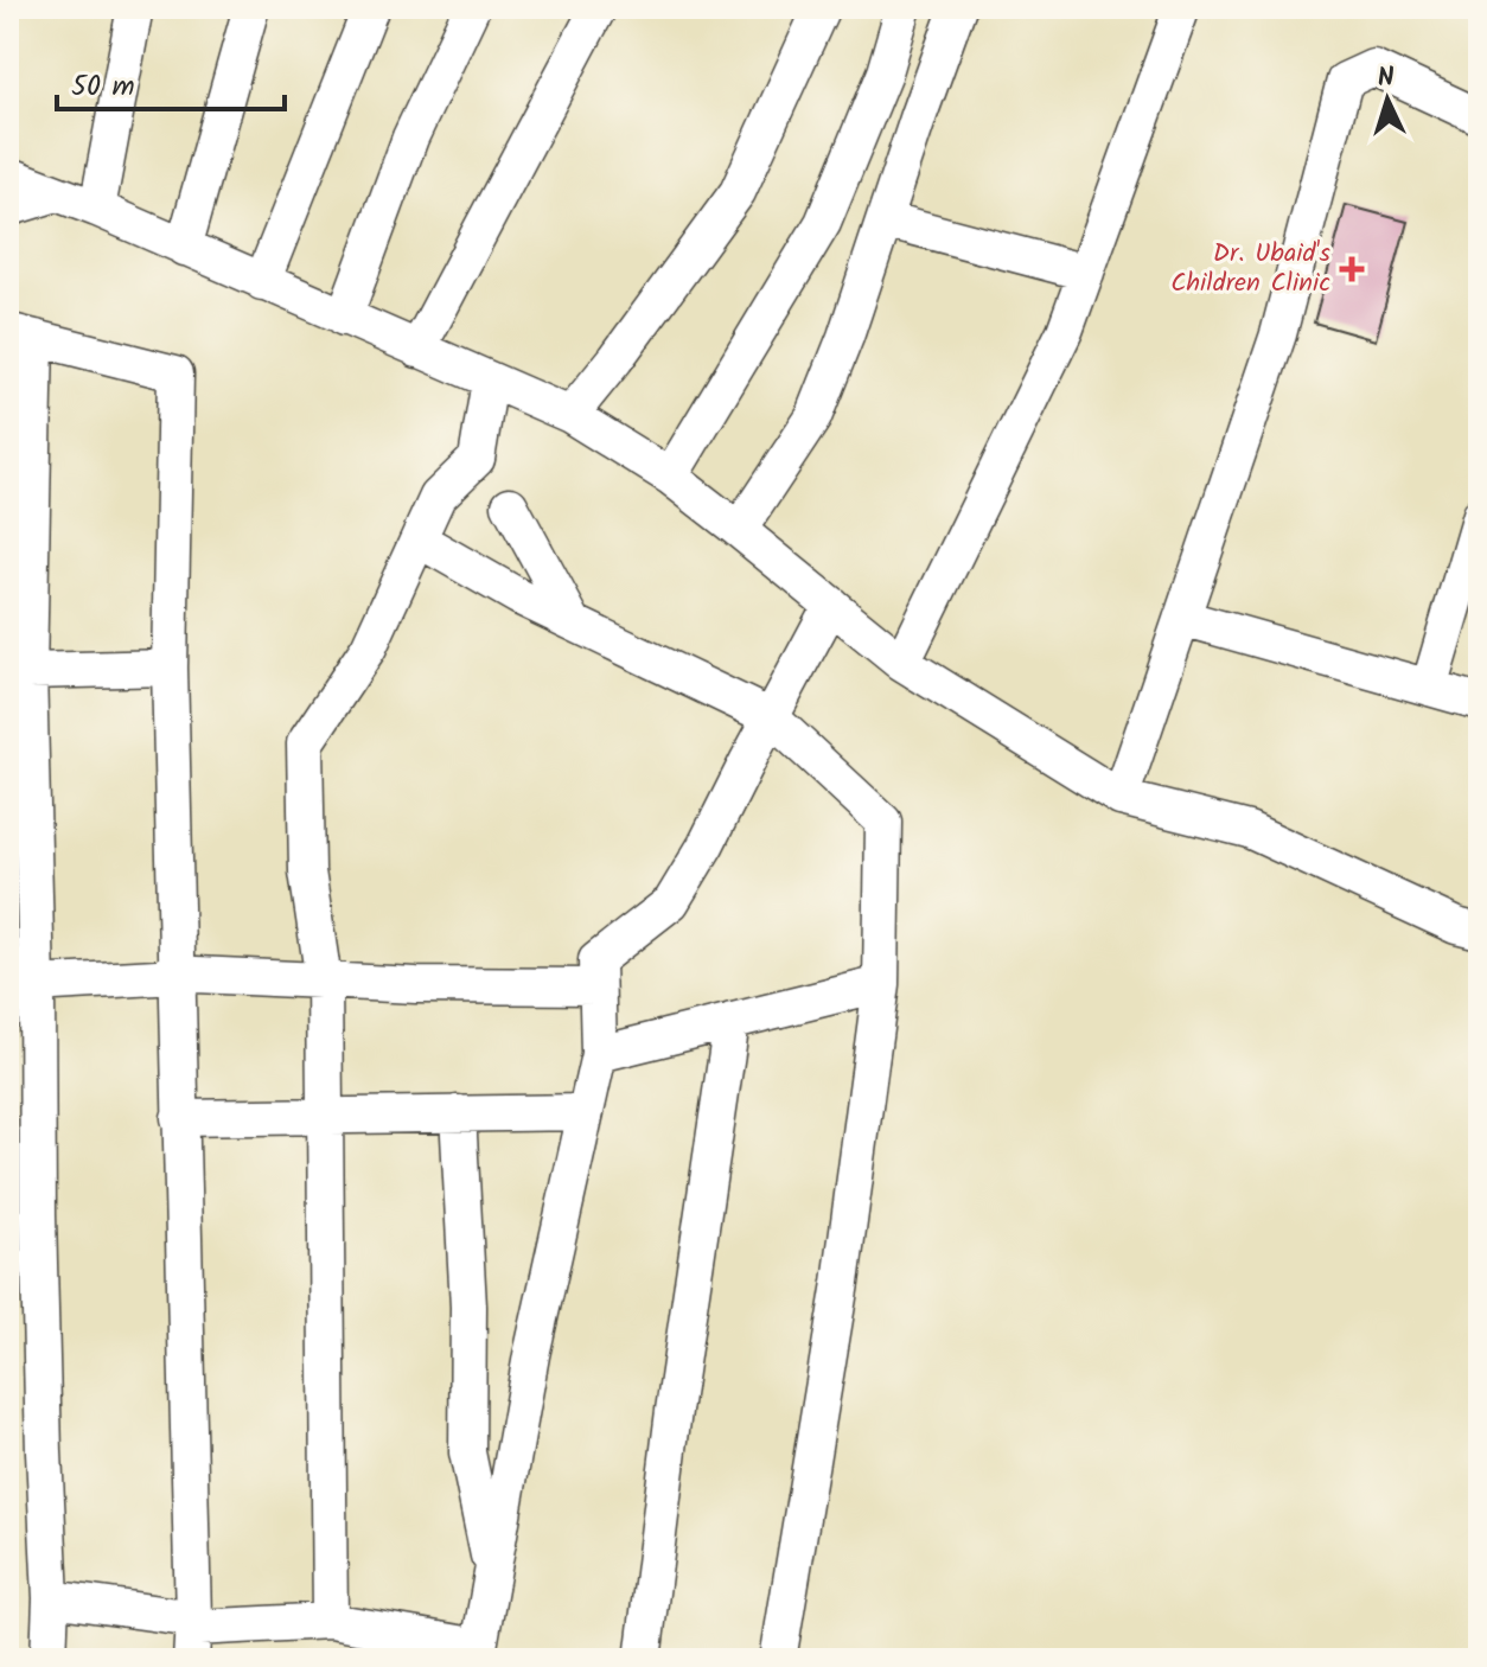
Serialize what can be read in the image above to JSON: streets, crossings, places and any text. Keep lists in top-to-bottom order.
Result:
{
  "places": {
    "health": ["Dr. Ubaid's Children Clinic"]
  },
  "scale_bar": "50 m",
  "north": "top"
}
